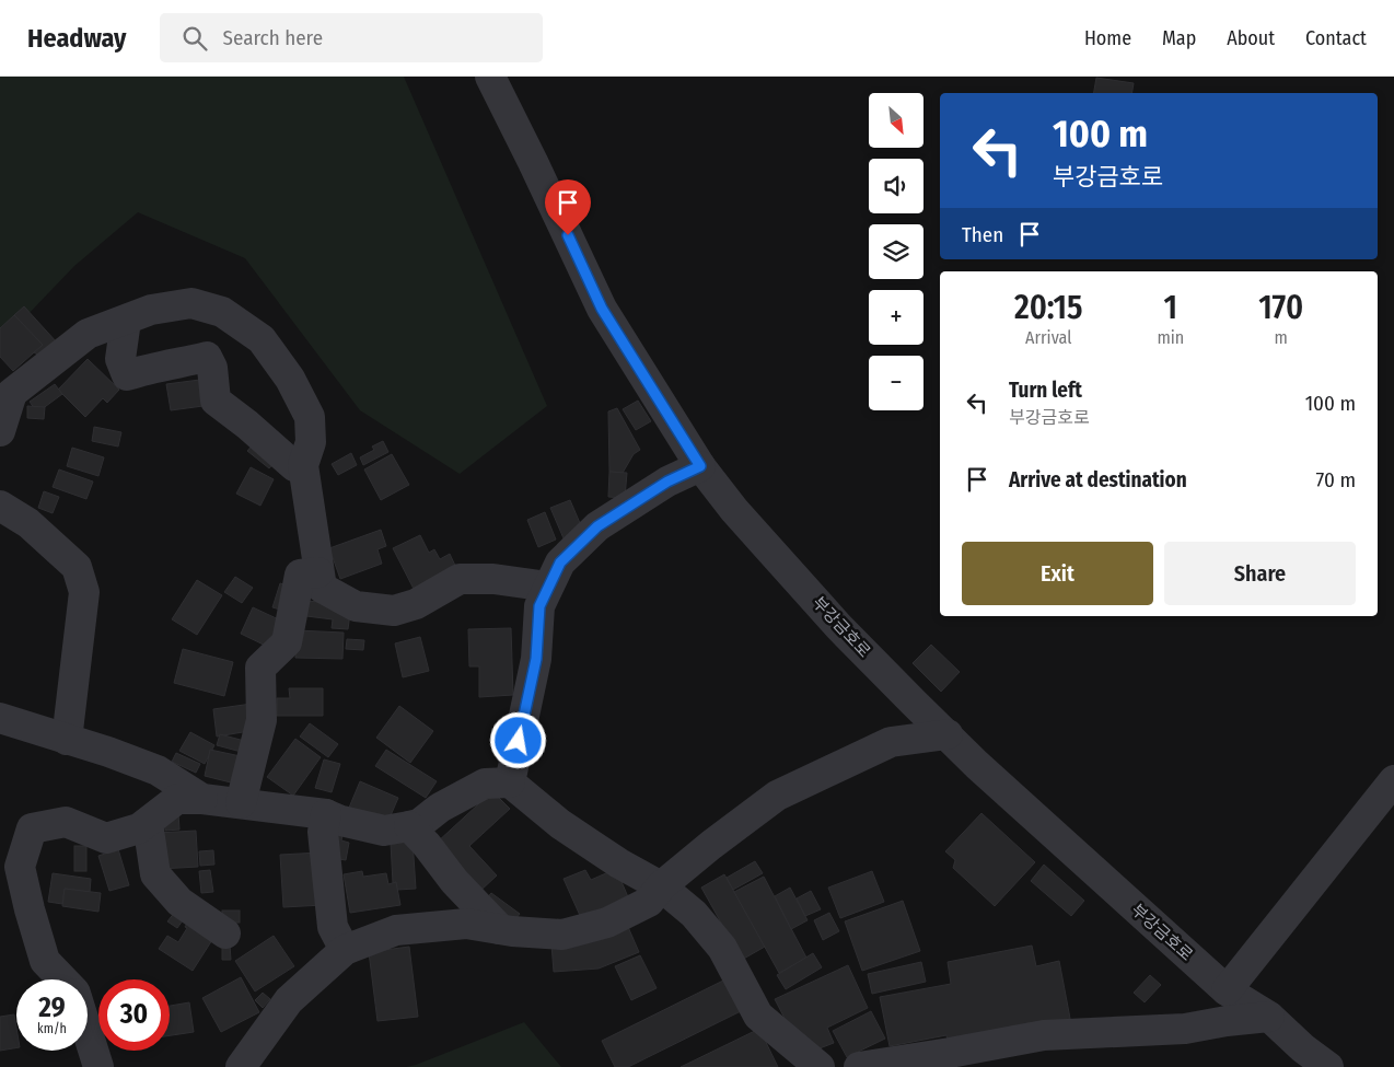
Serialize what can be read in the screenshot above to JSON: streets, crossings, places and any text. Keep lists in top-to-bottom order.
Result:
{
  "streets": {
    "street": ["부강금호로"]
  },
  "north": "bottom right",
  "page": {
    "header": "Headway",
    "search": "Search here",
    "nav": [
      "Home",
      "Map",
      "About",
      "Contact"
    ],
    "map_buttons": ["+", "−"],
    "turn": ["100 m", "부강금호로"],
    "then": "Then",
    "eta": [
      "20:15",
      "Arrival",
      "1",
      "min",
      "170",
      "m"
    ],
    "list": [
      {
        "name": "Turn left",
        "note": "부강금호로",
        "value": "100 m"
      },
      {
        "name": "Arrive at destination",
        "value": "70 m"
      }
    ],
    "buttons": ["Exit", "Share"],
    "speed": "29 km/h",
    "limit": "30"
  }
}
